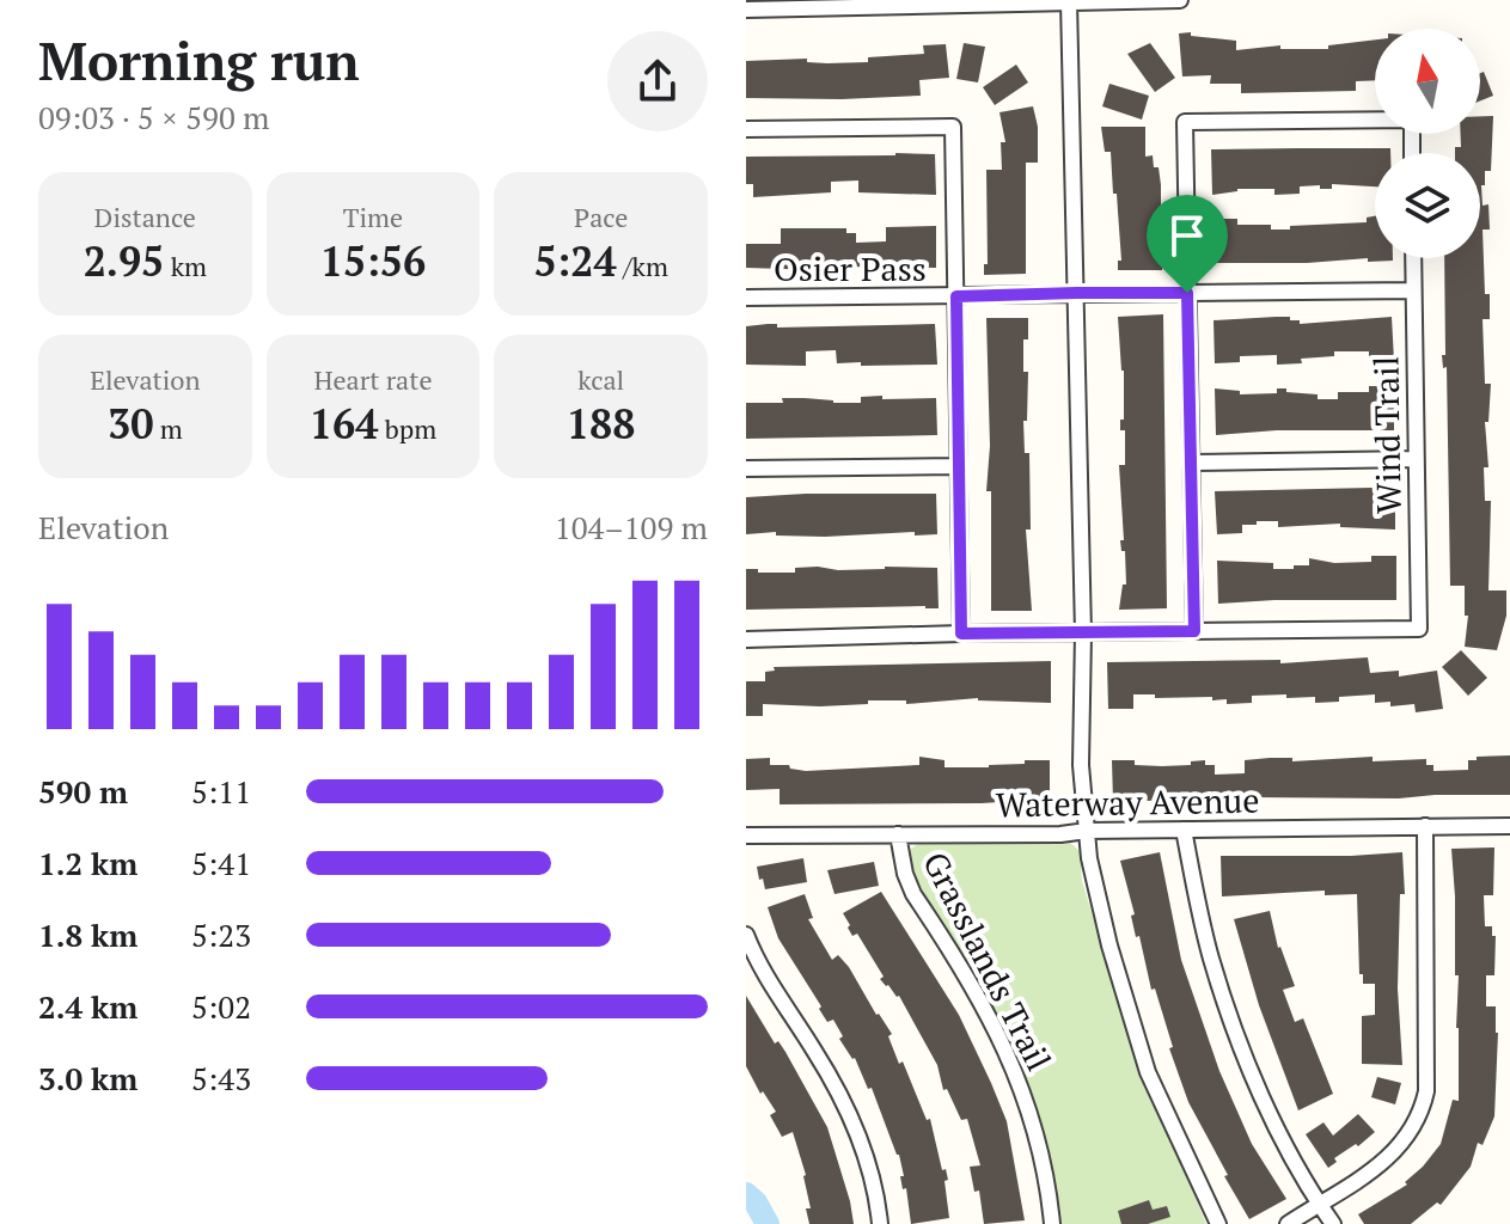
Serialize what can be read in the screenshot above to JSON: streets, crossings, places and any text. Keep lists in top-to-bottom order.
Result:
{
  "streets": {
    "street": [
      "Osier Pass",
      "Wind Trail",
      "Waterway Avenue",
      "Grasslands Trail"
    ]
  },
  "crossings": [
    ["Osier Pass", "Wind Trail"],
    ["Waterway Avenue", "Grasslands Trail"]
  ],
  "north": "top",
  "page": {
    "heading": ["Morning run", "09:03 · 5 × 590 m"],
    "stats": [
      ["Distance", "2.95 km"],
      ["Time", "15:56"],
      ["Pace", "5:24 /km"],
      ["Elevation", "30 m"],
      ["Heart rate", "164 bpm"],
      ["kcal", "188"]
    ],
    "chart": ["Elevation", "104–109 m"],
    "list": [
      {
        "name": "590 m",
        "note": "5:11"
      },
      {
        "name": "1.2 km",
        "note": "5:41"
      },
      {
        "name": "1.8 km",
        "note": "5:23"
      },
      {
        "name": "2.4 km",
        "note": "5:02"
      },
      {
        "name": "3.0 km",
        "note": "5:43"
      }
    ]
  }
}
